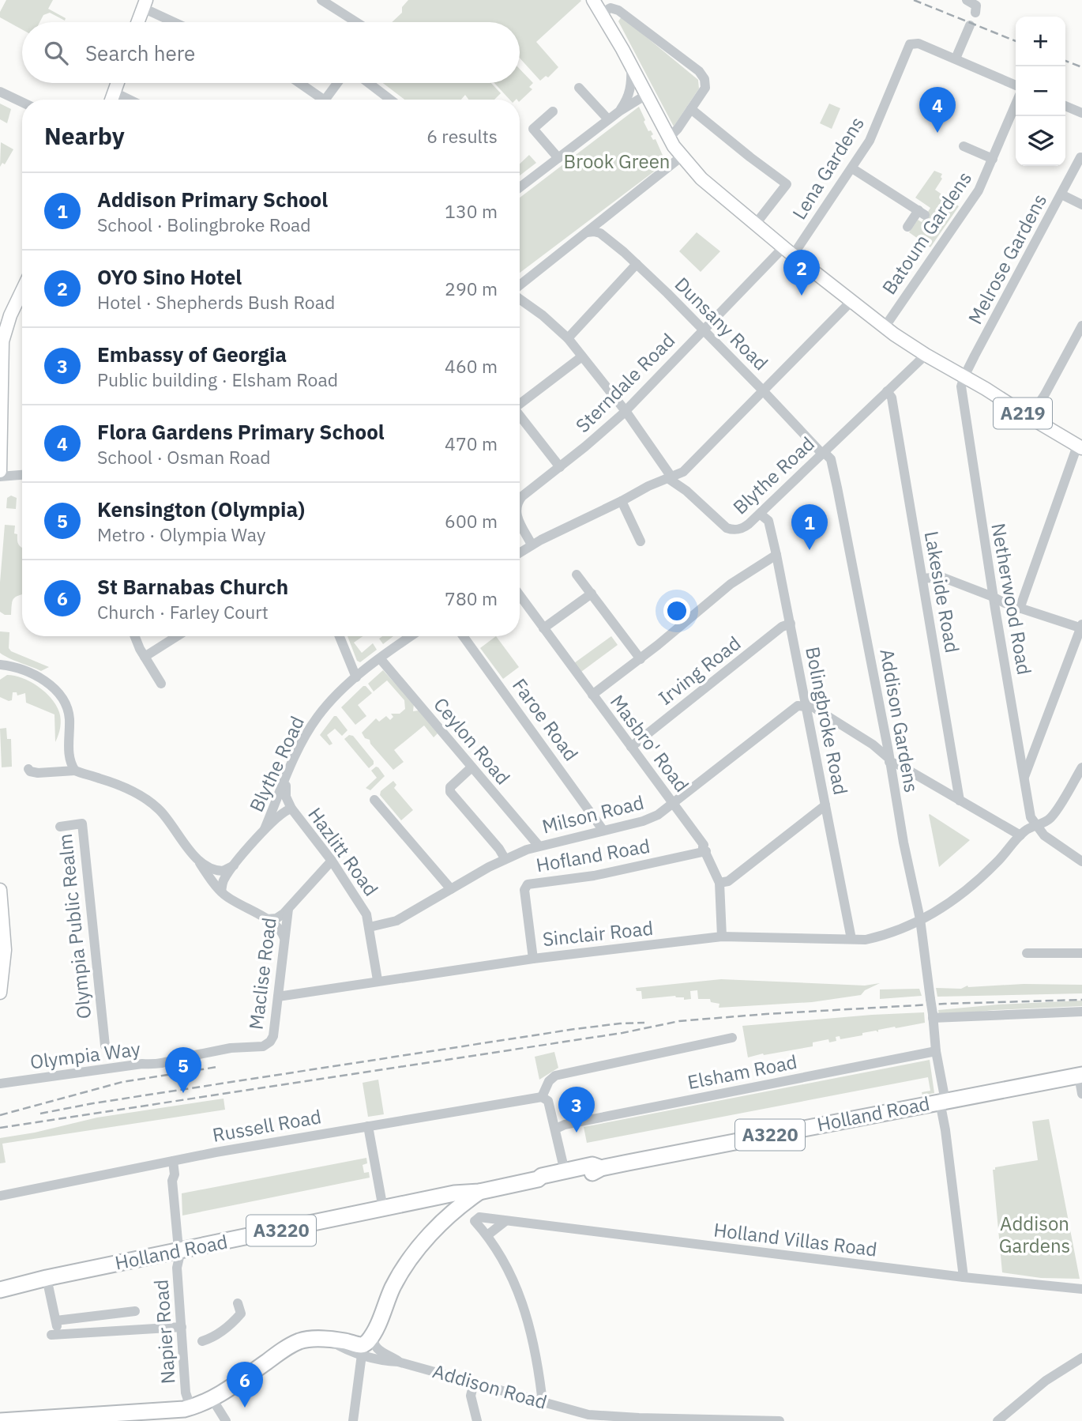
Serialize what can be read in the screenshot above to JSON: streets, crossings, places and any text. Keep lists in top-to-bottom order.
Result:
{
  "streets": {
    "highway": ["Holland Road", "A3220", "Addison Road"],
    "main road": ["A219"],
    "street": [
      "Lena Gardens",
      "Batoum Gardens",
      "Melrose Gardens",
      "Dunsany Road",
      "Sterndale Road",
      "Blythe Road",
      "Lakeside Road",
      "Netherwood Road",
      "Irving Road",
      "Faroe Road",
      "Bolingbroke Road",
      "Addison Gardens",
      "Ceylon Road",
      "Masbro' Road",
      "Milson Road",
      "Hazlitt Road",
      "Hofland Road",
      "Olympia Public Realm",
      "Sinclair Road",
      "Maclise Road",
      "Olympia Way",
      "Elsham Road",
      "Russell Road",
      "Holland Villas Road",
      "Napier Road"
    ]
  },
  "crossings": [
    ["Lena Gardens", "Sterndale Road"],
    ["Lena Gardens", "A219"],
    ["Batoum Gardens", "A219"],
    ["Melrose Gardens", "A219"],
    ["Melrose Gardens", "Netherwood Road"],
    ["Dunsany Road", "Sterndale Road"],
    ["Dunsany Road", "Blythe Road"],
    ["Dunsany Road", "Addison Gardens"],
    ["Sterndale Road", "A219"],
    ["A219", "Blythe Road"],
    ["A219", "Netherwood Road"],
    ["Blythe Road", "Lakeside Road"],
    ["Blythe Road", "Bolingbroke Road"],
    ["Blythe Road", "Addison Gardens"],
    ["Blythe Road", "Ceylon Road"],
    ["Blythe Road", "Hazlitt Road"],
    ["Irving Road", "Bolingbroke Road"],
    ["Irving Road", "Masbro' Road"],
    ["Faroe Road", "Milson Road"],
    ["Bolingbroke Road", "Milson Road"],
    ["Bolingbroke Road", "Sinclair Road"],
    ["Addison Gardens", "Sinclair Road"],
    ["Addison Gardens", "Elsham Road"],
    ["Addison Gardens", "Holland Road"],
    ["Addison Gardens", "Holland Villas Road"],
    ["Ceylon Road", "Milson Road"],
    ["Masbro' Road", "Milson Road"],
    ["Masbro' Road", "Hofland Road"],
    ["Masbro' Road", "Sinclair Road"],
    ["Milson Road", "Hazlitt Road"],
    ["Hazlitt Road", "Sinclair Road"],
    ["Hazlitt Road", "Maclise Road"],
    ["Hofland Road", "Sinclair Road"],
    ["Sinclair Road", "Maclise Road"],
    ["Maclise Road", "Olympia Way"],
    ["Holland Road", "A3220"],
    ["Holland Road", "Napier Road"],
    ["Russell Road", "Napier Road"],
    ["A3220", "Addison Road"],
    ["Napier Road", "Addison Road"]
  ],
  "parks": ["Brook Green", "Addison Gardens"],
  "page": {
    "map_buttons": ["+", "−"],
    "search": "Search here",
    "pins": [
      "4",
      "2",
      "1",
      "5",
      "3",
      "6"
    ],
    "heading": ["Nearby", "6 results"],
    "list": [
      {
        "mark": "1",
        "name": "Addison Primary School",
        "note": "School · Bolingbroke Road",
        "value": "130 m"
      },
      {
        "mark": "2",
        "name": "OYO Sino Hotel",
        "note": "Hotel · Shepherds Bush Road",
        "value": "290 m"
      },
      {
        "mark": "3",
        "name": "Embassy of Georgia",
        "note": "Public building · Elsham Road",
        "value": "460 m"
      },
      {
        "mark": "4",
        "name": "Flora Gardens Primary School",
        "note": "School · Osman Road",
        "value": "470 m"
      },
      {
        "mark": "5",
        "name": "Kensington (Olympia)",
        "note": "Metro · Olympia Way",
        "value": "600 m"
      },
      {
        "mark": "6",
        "name": "St Barnabas Church",
        "note": "Church · Farley Court",
        "value": "780 m"
      }
    ]
  }
}
